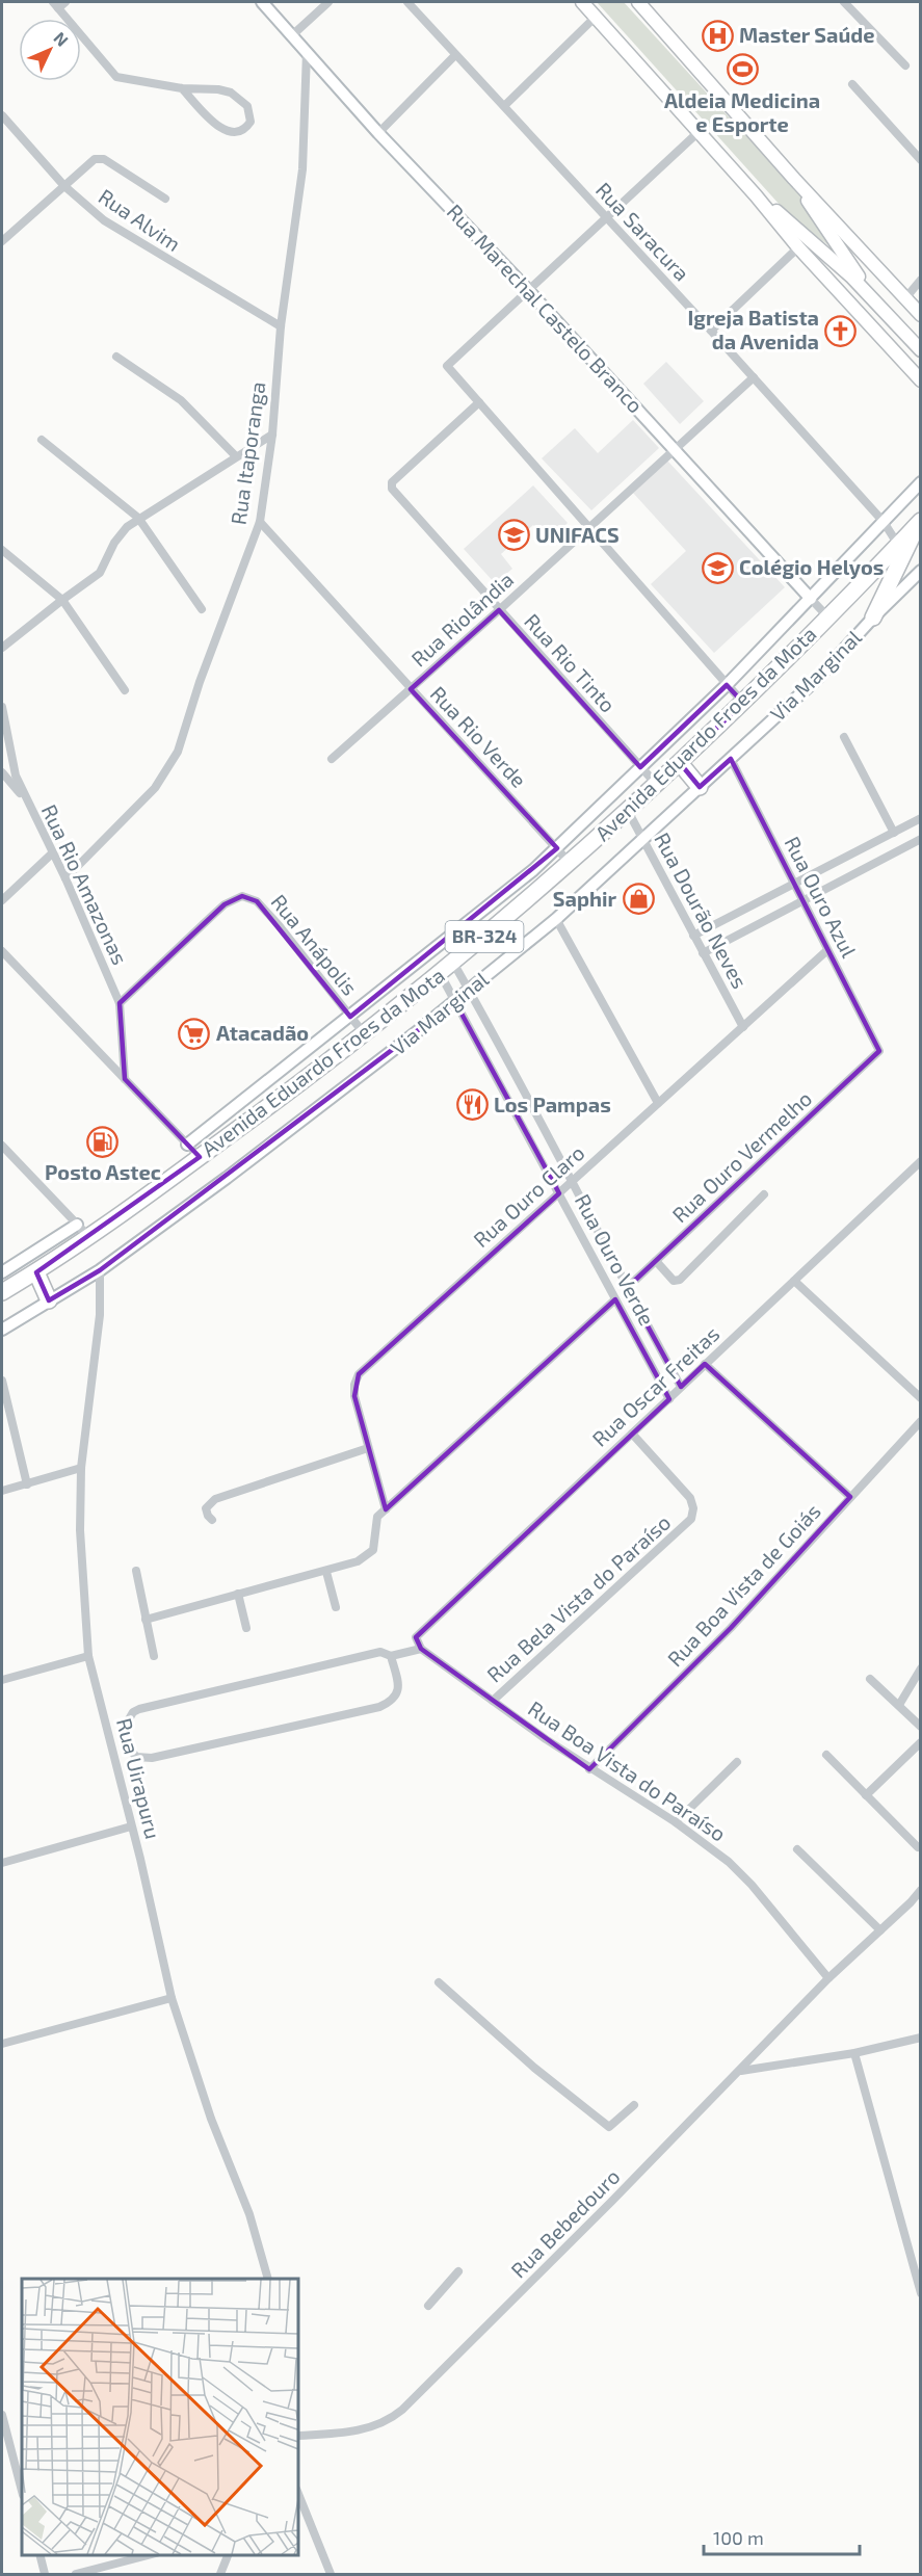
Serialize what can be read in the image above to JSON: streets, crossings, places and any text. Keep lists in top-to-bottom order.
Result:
{
  "streets": {
    "highway": ["Avenida Eduardo Froes da Mota", "BR-324"],
    "street": [
      "Rua Alvim",
      "Rua Saracura",
      "Rua Marechal Castelo Branco",
      "Rua Itaporanga",
      "Rua Riolândia",
      "Rua Rio Tinto",
      "Via Marginal",
      "Rua Rio Verde",
      "Rua Rio Amazonas",
      "Rua Ouro Azul",
      "Rua Dourão Neves",
      "Rua Anápolis",
      "Rua Ouro Vermelho",
      "Rua Ouro Claro",
      "Rua Ouro Verde",
      "Rua Oscar Freitas",
      "Rua Boa Vista de Goiás",
      "Rua Bela Vista do Paraíso",
      "Rua Boa Vista do Paraíso",
      "Rua Uirapuru",
      "Rua Bebedouro"
    ]
  },
  "crossings": [
    ["Rua Alvim", "Rua Itaporanga"],
    ["Rua Saracura", "Rua Riolândia"],
    ["Rua Saracura", "Avenida Eduardo Froes da Mota"],
    ["Rua Marechal Castelo Branco", "Rua Itaporanga"],
    ["Rua Marechal Castelo Branco", "Rua Riolândia"],
    ["Rua Marechal Castelo Branco", "Avenida Eduardo Froes da Mota"],
    ["Rua Itaporanga", "Rua Rio Verde"],
    ["Rua Itaporanga", "Rua Rio Amazonas"],
    ["Rua Riolândia", "Rua Rio Tinto"],
    ["Rua Riolândia", "Rua Rio Verde"],
    ["Rua Rio Tinto", "Avenida Eduardo Froes da Mota"],
    ["Via Marginal", "Rua Ouro Azul"],
    ["Via Marginal", "Rua Dourão Neves"],
    ["Via Marginal", "Rua Ouro Verde"],
    ["Via Marginal", "Rua Uirapuru"],
    ["Avenida Eduardo Froes da Mota", "Rua Rio Verde"],
    ["Avenida Eduardo Froes da Mota", "Rua Dourão Neves"],
    ["Avenida Eduardo Froes da Mota", "Rua Anápolis"],
    ["Avenida Eduardo Froes da Mota", "Rua Ouro Verde"],
    ["Rua Rio Amazonas", "Rua Anápolis"],
    ["Rua Ouro Azul", "Rua Ouro Vermelho"],
    ["Rua Ouro Azul", "Rua Ouro Claro"],
    ["Rua Dourão Neves", "Rua Ouro Claro"],
    ["Rua Ouro Vermelho", "Rua Ouro Verde"],
    ["Rua Ouro Claro", "Rua Ouro Verde"],
    ["Rua Ouro Verde", "Rua Oscar Freitas"],
    ["Rua Oscar Freitas", "Rua Bela Vista do Paraíso"],
    ["Rua Oscar Freitas", "Rua Boa Vista do Paraíso"],
    ["Rua Boa Vista de Goiás", "Rua Boa Vista do Paraíso"],
    ["Rua Bela Vista do Paraíso", "Rua Boa Vista do Paraíso"],
    ["Rua Boa Vista do Paraíso", "Rua Bebedouro"]
  ],
  "places": {
    "hospital": ["Master Saúde"],
    "sports": ["Aldeia Medicina e Esporte"],
    "church": ["Igreja Batista da Avenida"],
    "school or university": ["UNIFACS", "Colégio Helyos"],
    "shop": ["Saphir"],
    "supermarket": ["Atacadão"],
    "restaurant": ["Los Pampas"],
    "fuel station": ["Posto Astec"]
  },
  "scale_bar": "100 m",
  "north": "top right"
}
